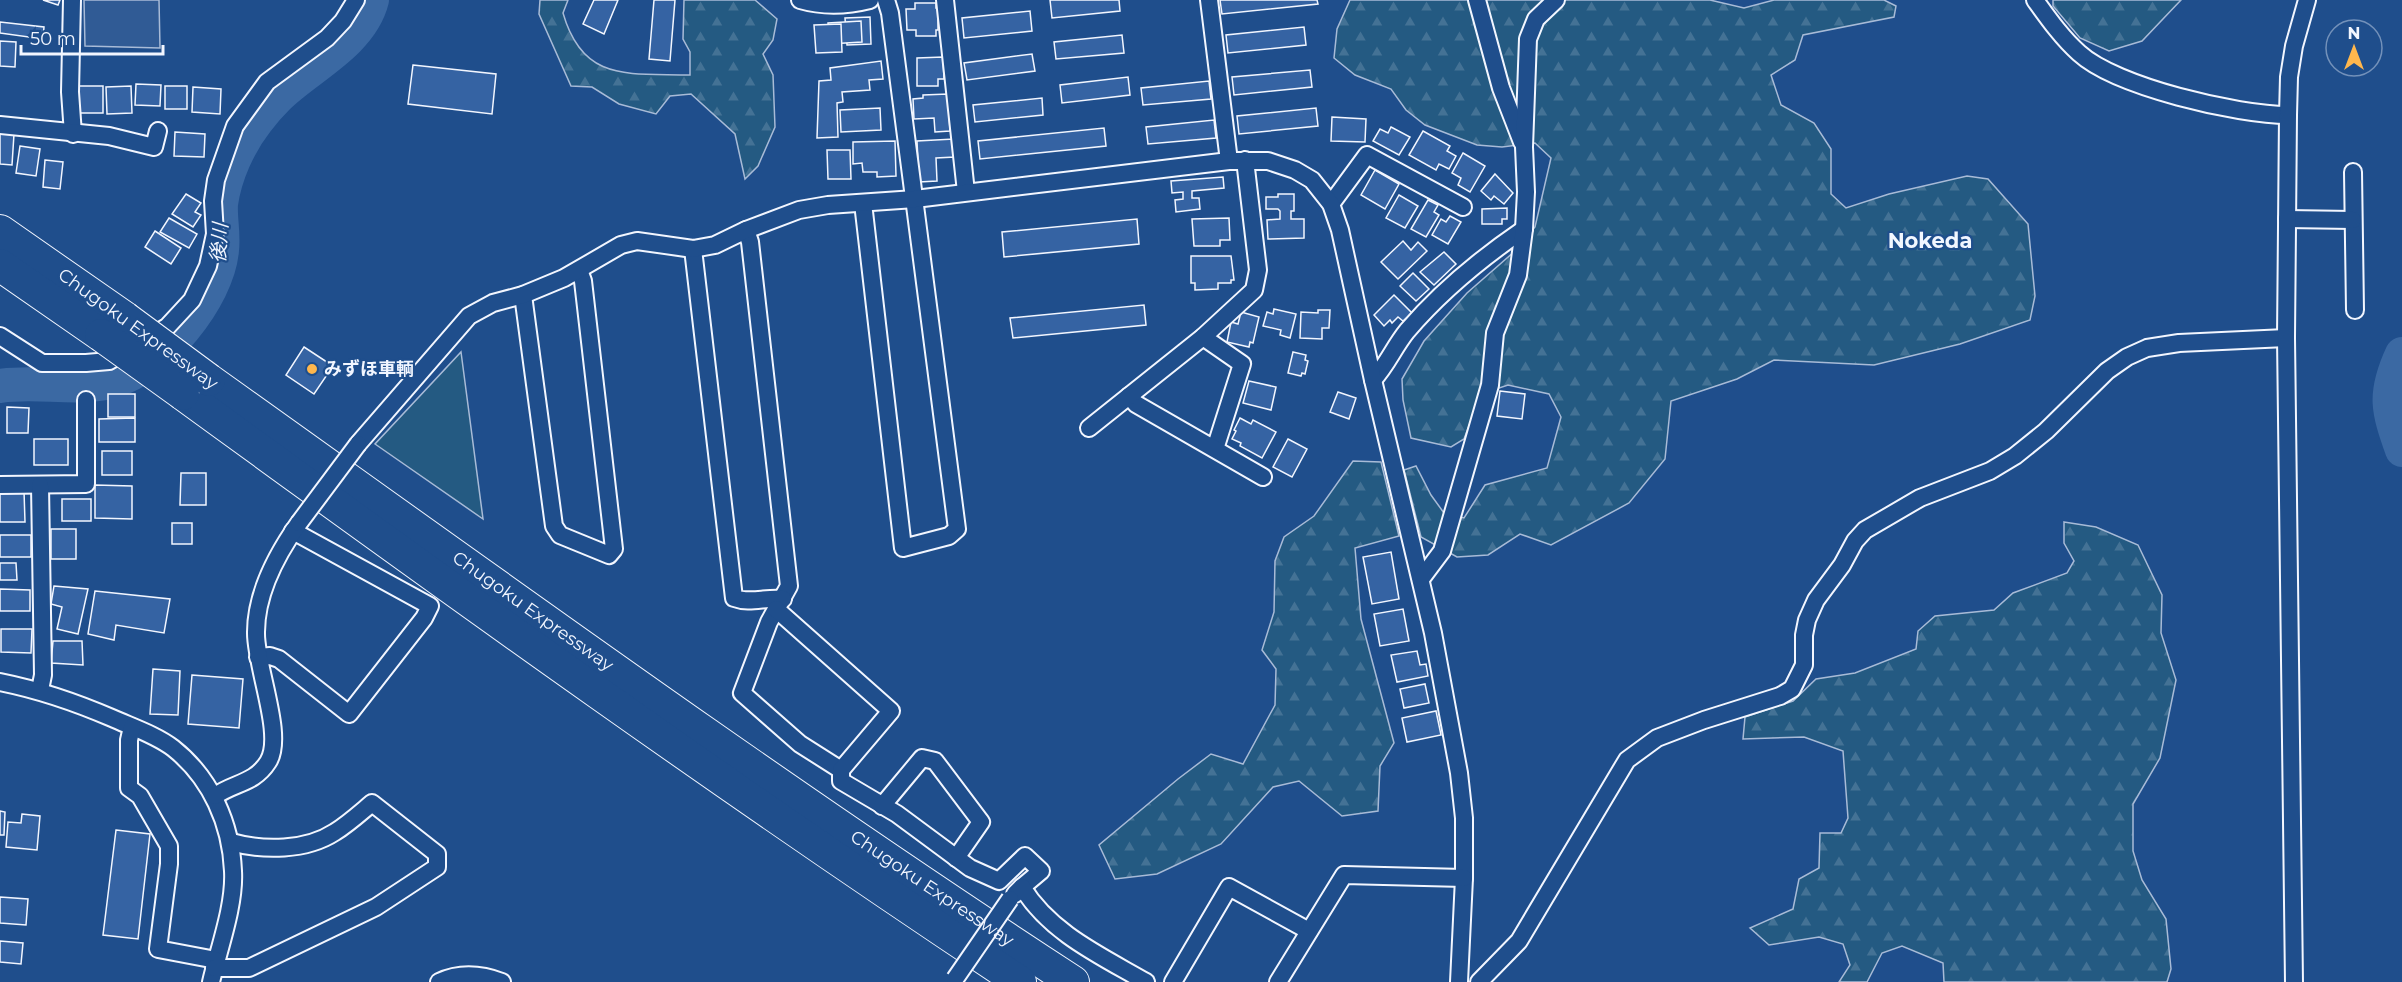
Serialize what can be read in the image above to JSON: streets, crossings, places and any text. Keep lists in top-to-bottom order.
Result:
{
  "streets": {
    "highway": ["Chugoku Expressway"]
  },
  "districts": ["Nokeda"],
  "water": ["後川"],
  "places": ["みずほ車輌"],
  "scale_bar": "50 m",
  "north": "top"
}
